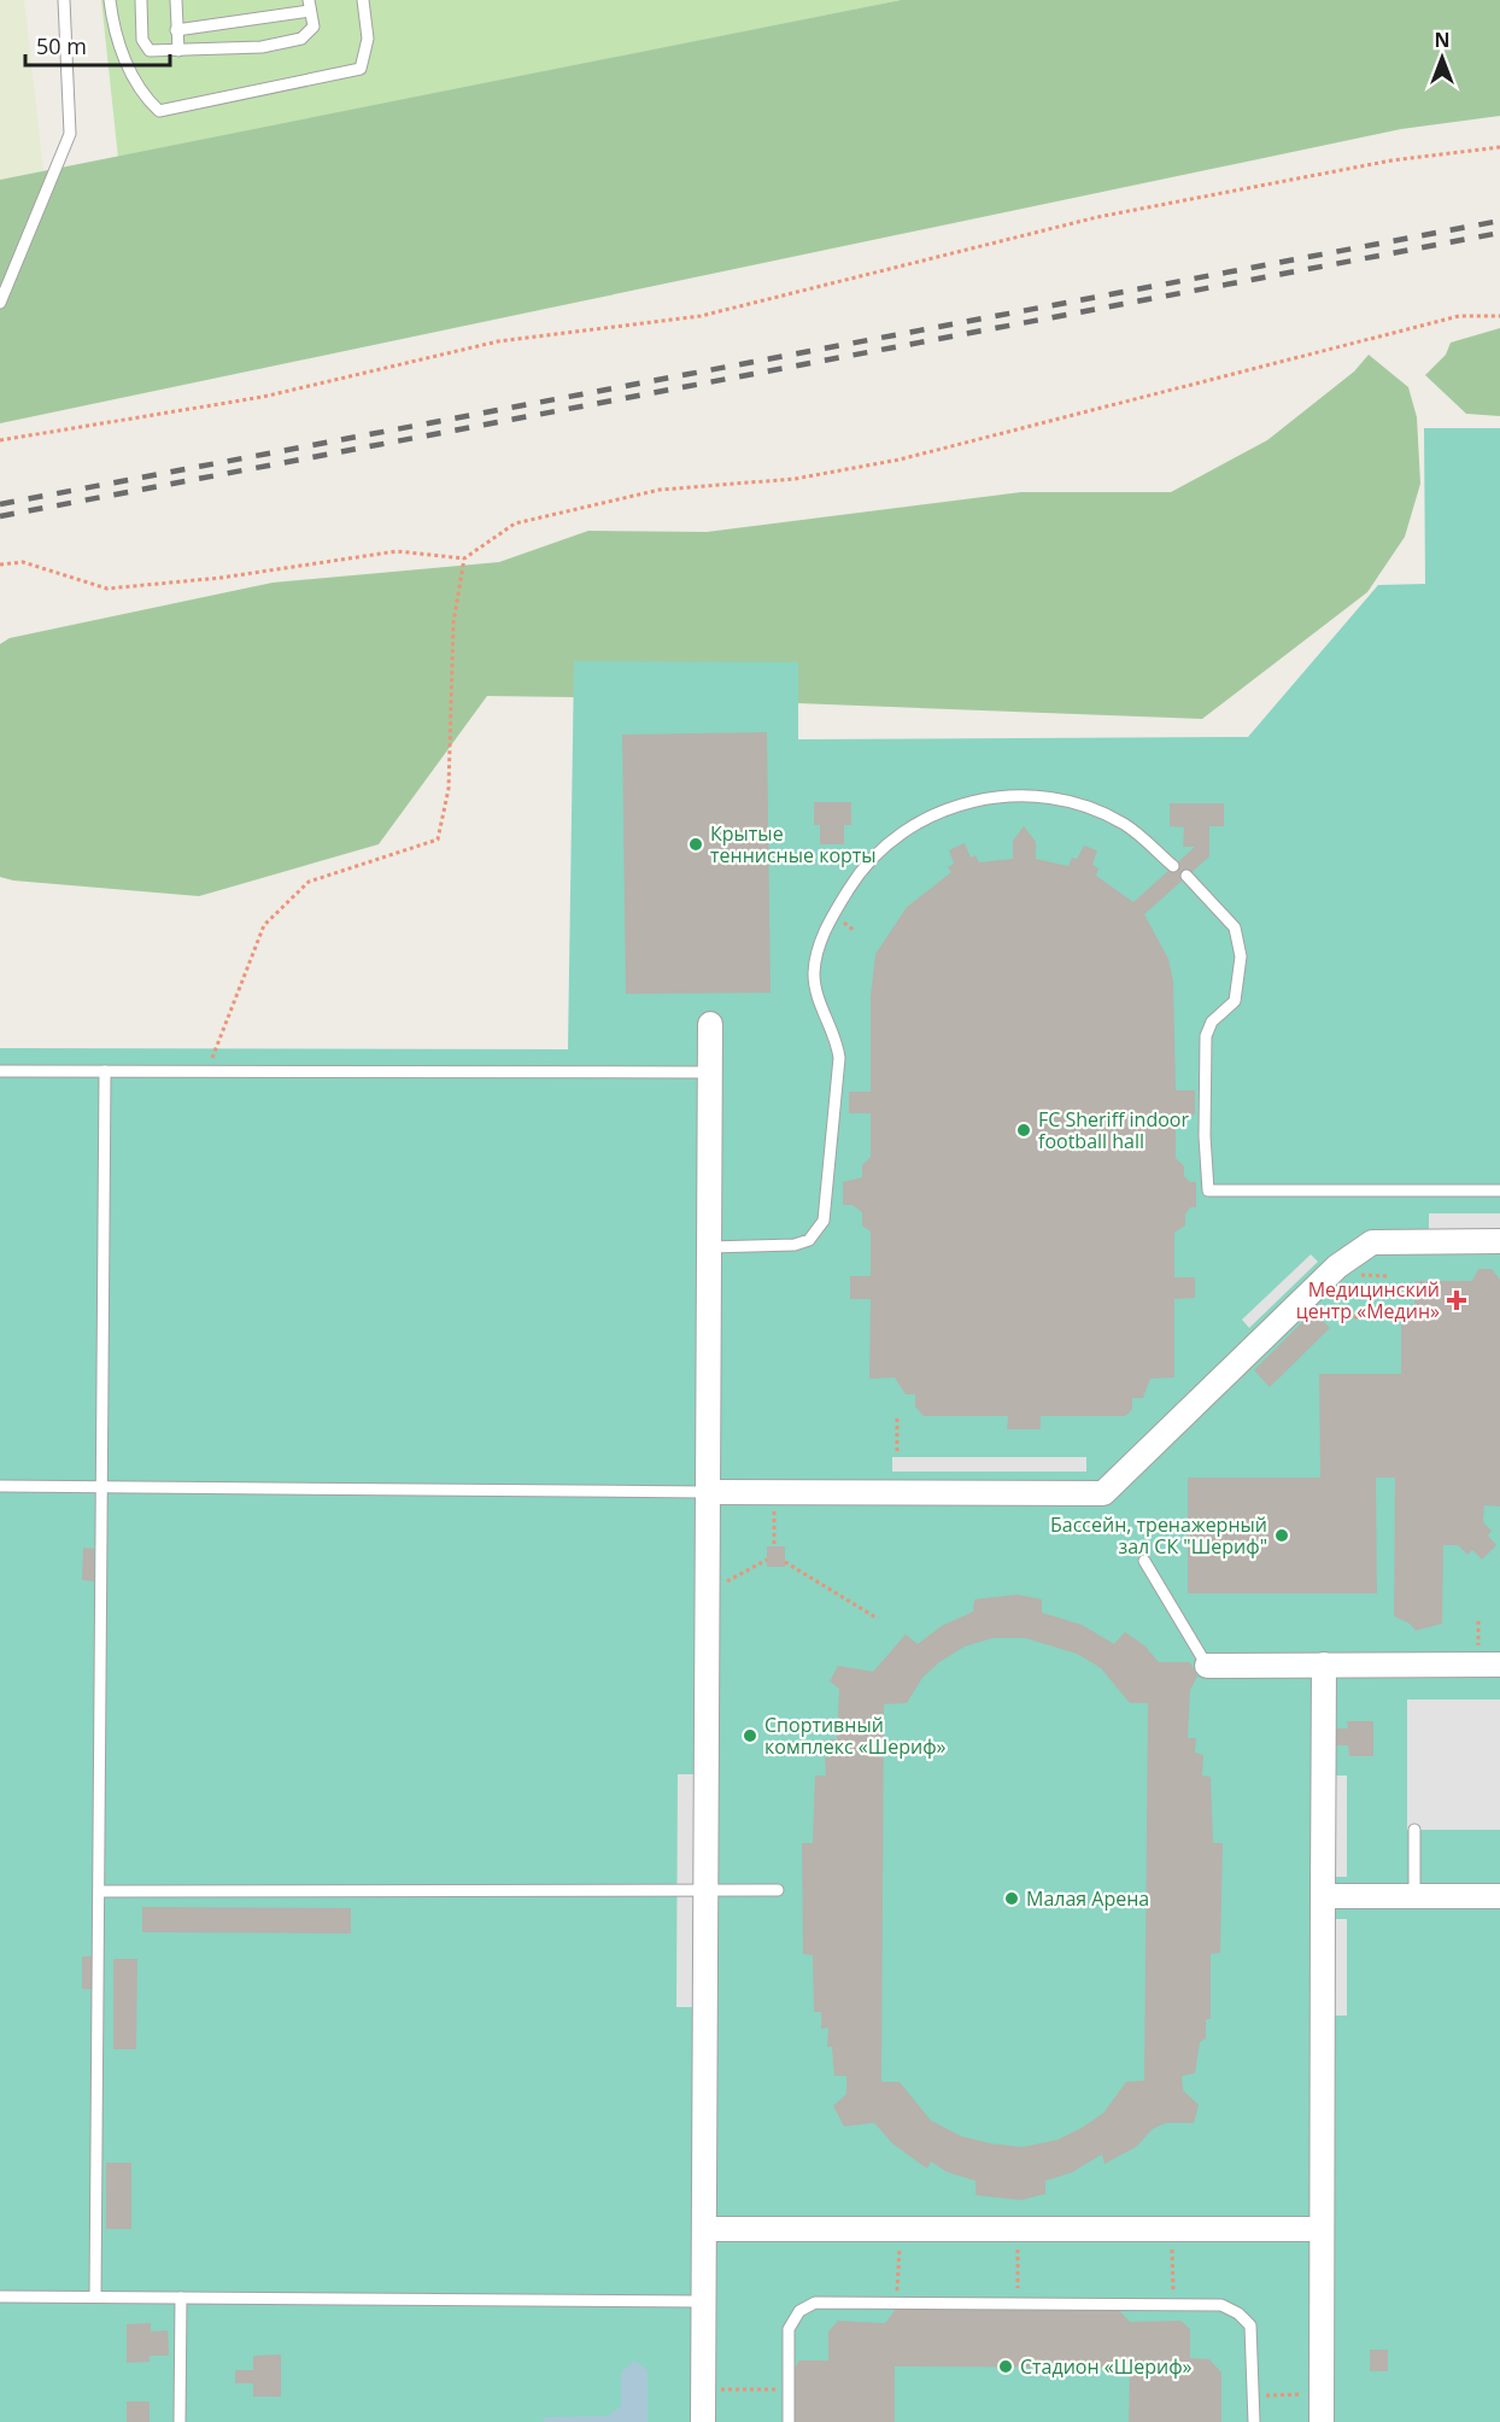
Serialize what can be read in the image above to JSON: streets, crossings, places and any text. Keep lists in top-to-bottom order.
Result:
{
  "places": {
    "other": [
      "Крытые теннисные корты",
      "FC Sheriff indoor football hall",
      "Бассейн, тренажерный зал СК \"Шериф\"",
      "Спортивный комплекс «Шериф»",
      "Малая Арена",
      "Стадион «Шериф»"
    ],
    "health": ["Медицинский центр «Медин»"]
  },
  "scale_bar": "50 m",
  "north": "top"
}
